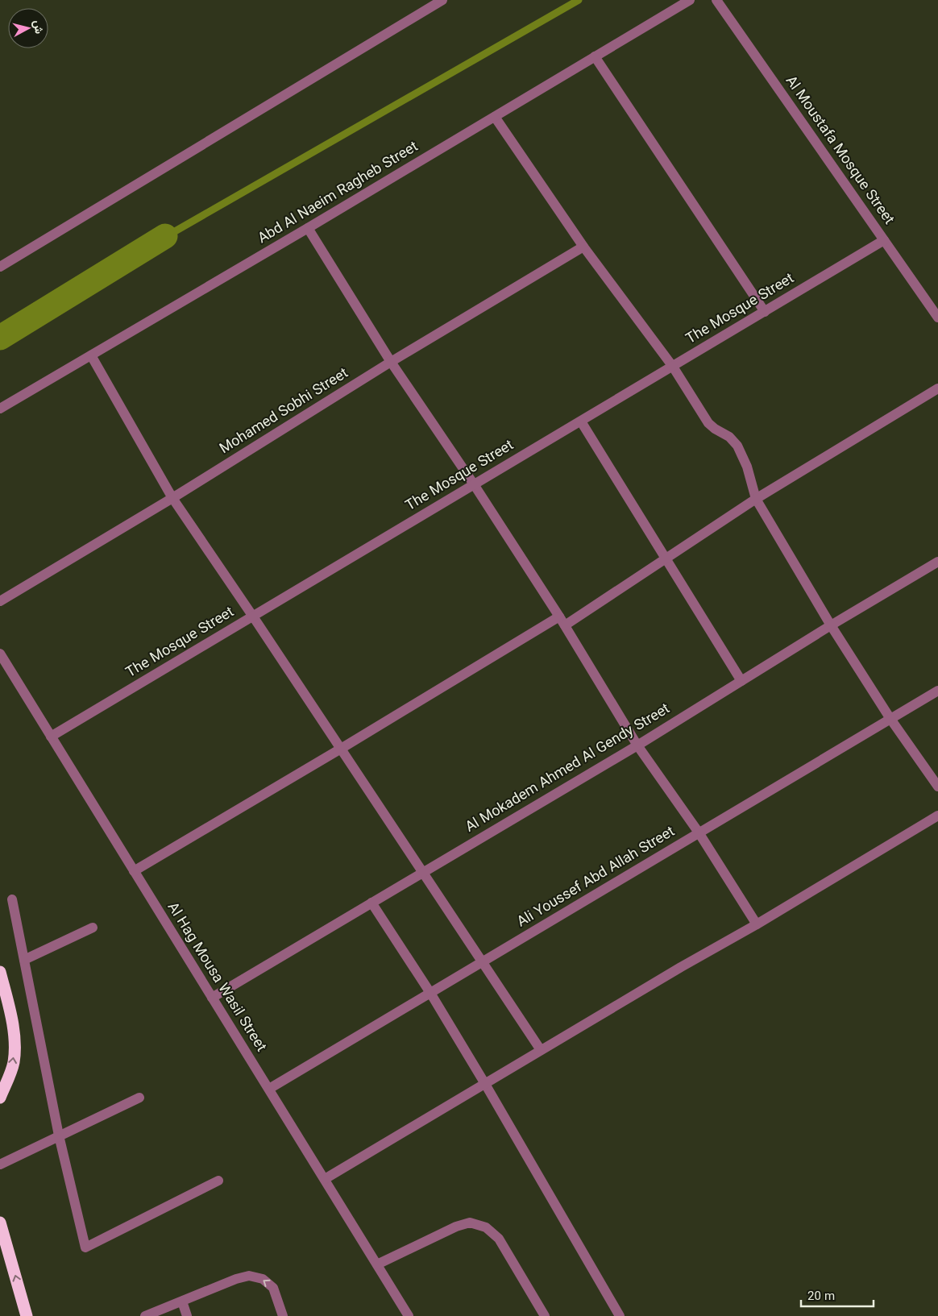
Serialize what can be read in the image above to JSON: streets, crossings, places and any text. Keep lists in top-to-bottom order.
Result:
{
  "streets": {
    "street": [
      "Al Moustafa Mosque Street",
      "Abd Al Naeim Ragheb Street",
      "The Mosque Street",
      "Mohamed Sobhi Street",
      "Al Mokadem Ahmed Al Gendy Street",
      "Ali Youssef Abd Allah Street",
      "Al Hag Mousa Wasil Street"
    ]
  },
  "crossings": [
    ["Al Moustafa Mosque Street", "The Mosque Street"],
    ["The Mosque Street", "Al Hag Mousa Wasil Street"],
    ["Al Mokadem Ahmed Al Gendy Street", "Al Hag Mousa Wasil Street"],
    ["Ali Youssef Abd Allah Street", "Al Hag Mousa Wasil Street"]
  ],
  "scale_bar": "20 m",
  "north": "right"
}
